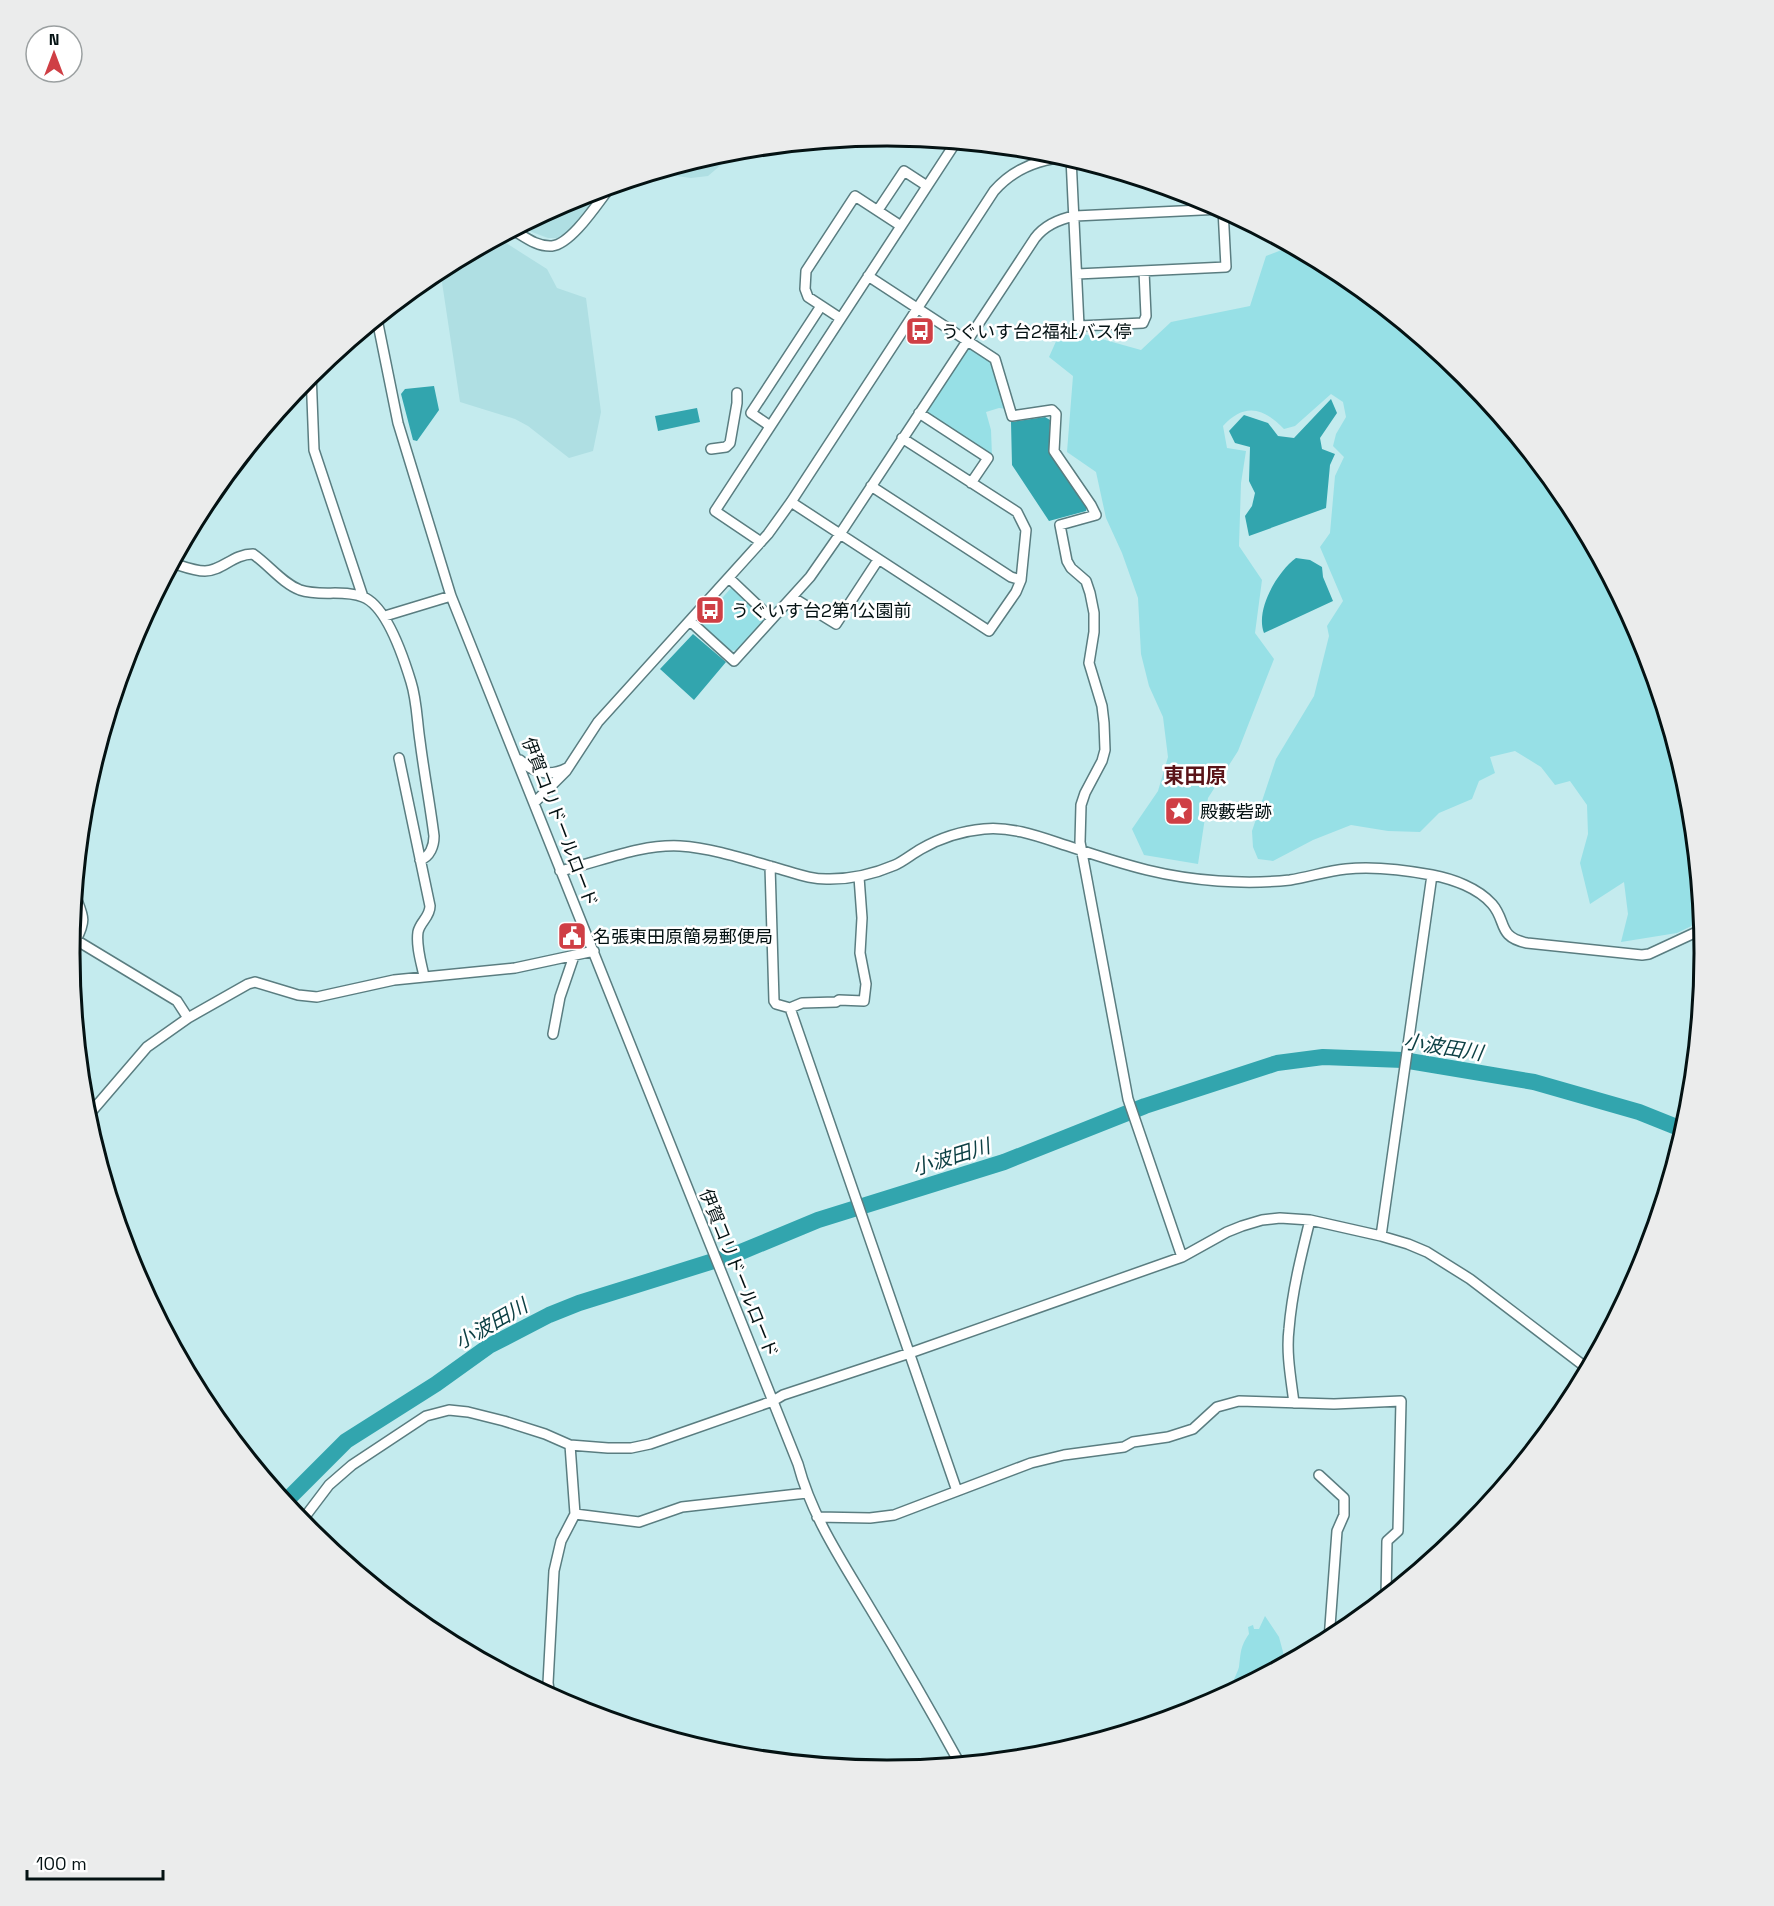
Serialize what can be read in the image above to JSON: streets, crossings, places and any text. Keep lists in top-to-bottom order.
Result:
{
  "streets": {
    "street": ["伊賀コリドールロード"]
  },
  "districts": ["東田原"],
  "water": ["小波田川"],
  "places": {
    "bus stop": ["うぐいす台2福祉バス停", "うぐいす台2第1公園前"],
    "place": ["殿藪砦跡"],
    "public building": ["名張東田原簡易郵便局"]
  },
  "scale_bar": "100 m",
  "north": "top"
}
